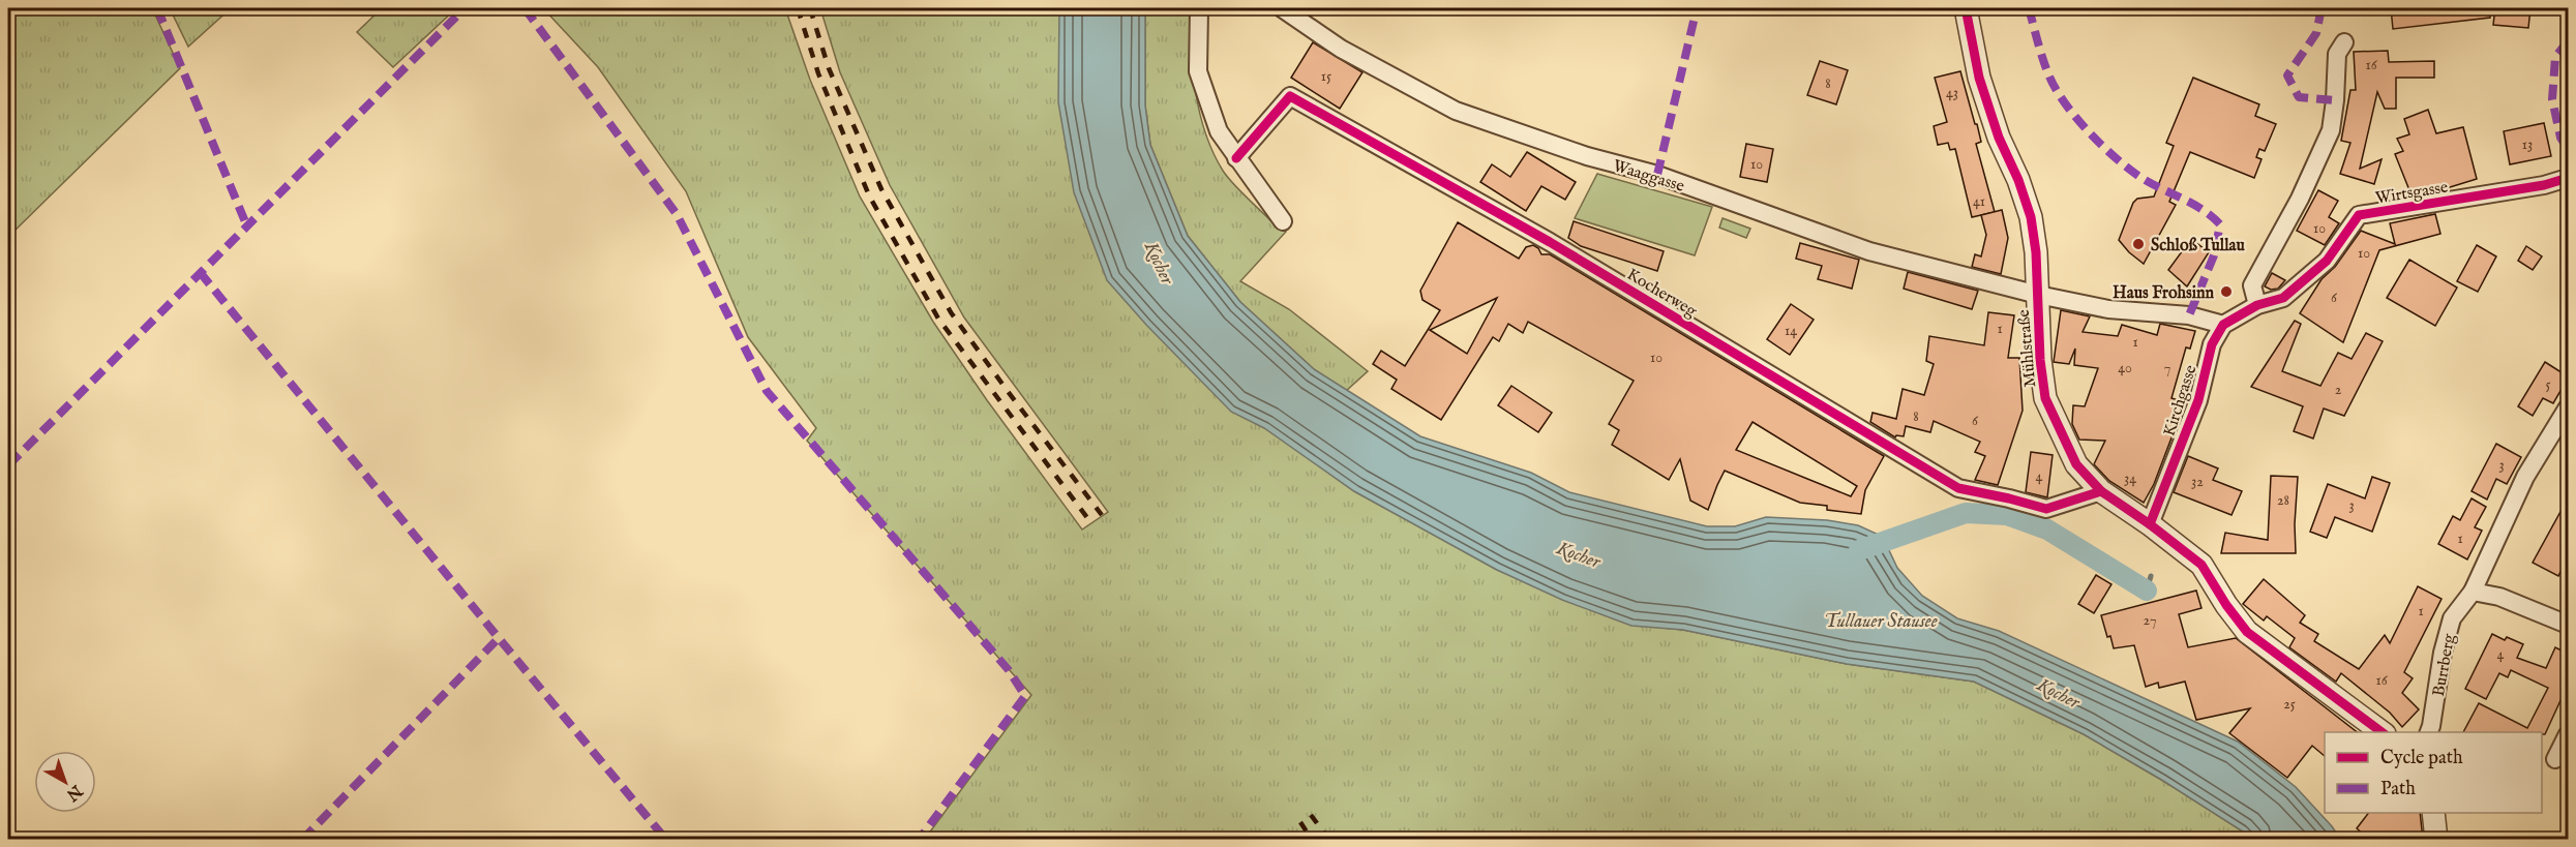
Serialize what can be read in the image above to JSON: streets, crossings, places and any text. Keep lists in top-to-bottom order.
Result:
{
  "streets": {
    "street": [
      "Waaggasse",
      "Wirtsgasse",
      "Kocherweg",
      "Mühlstraße",
      "Kirchgasse",
      "Burrberg"
    ]
  },
  "crossings": [
    ["Waaggasse", "Mühlstraße"],
    ["Waaggasse", "Kirchgasse"],
    ["Kocherweg", "Mühlstraße"],
    ["Mühlstraße", "Kirchgasse"]
  ],
  "water": ["Kocher", "Tullauer Stausee"],
  "places": ["Schloß Tullau", "Haus Frohsinn"],
  "house_numbers": [
    "16",
    "15",
    "8",
    "43",
    "13",
    "10",
    "41",
    "10",
    "10",
    "6",
    "1",
    "14",
    "1",
    "10",
    "40",
    "7",
    "5",
    "2",
    "8",
    "6",
    "3",
    "4",
    "34",
    "32",
    "28",
    "3",
    "1",
    "1",
    "27",
    "4",
    "16",
    "25"
  ],
  "legend": ["Cycle path", "Path"],
  "north": "bottom right"
}
